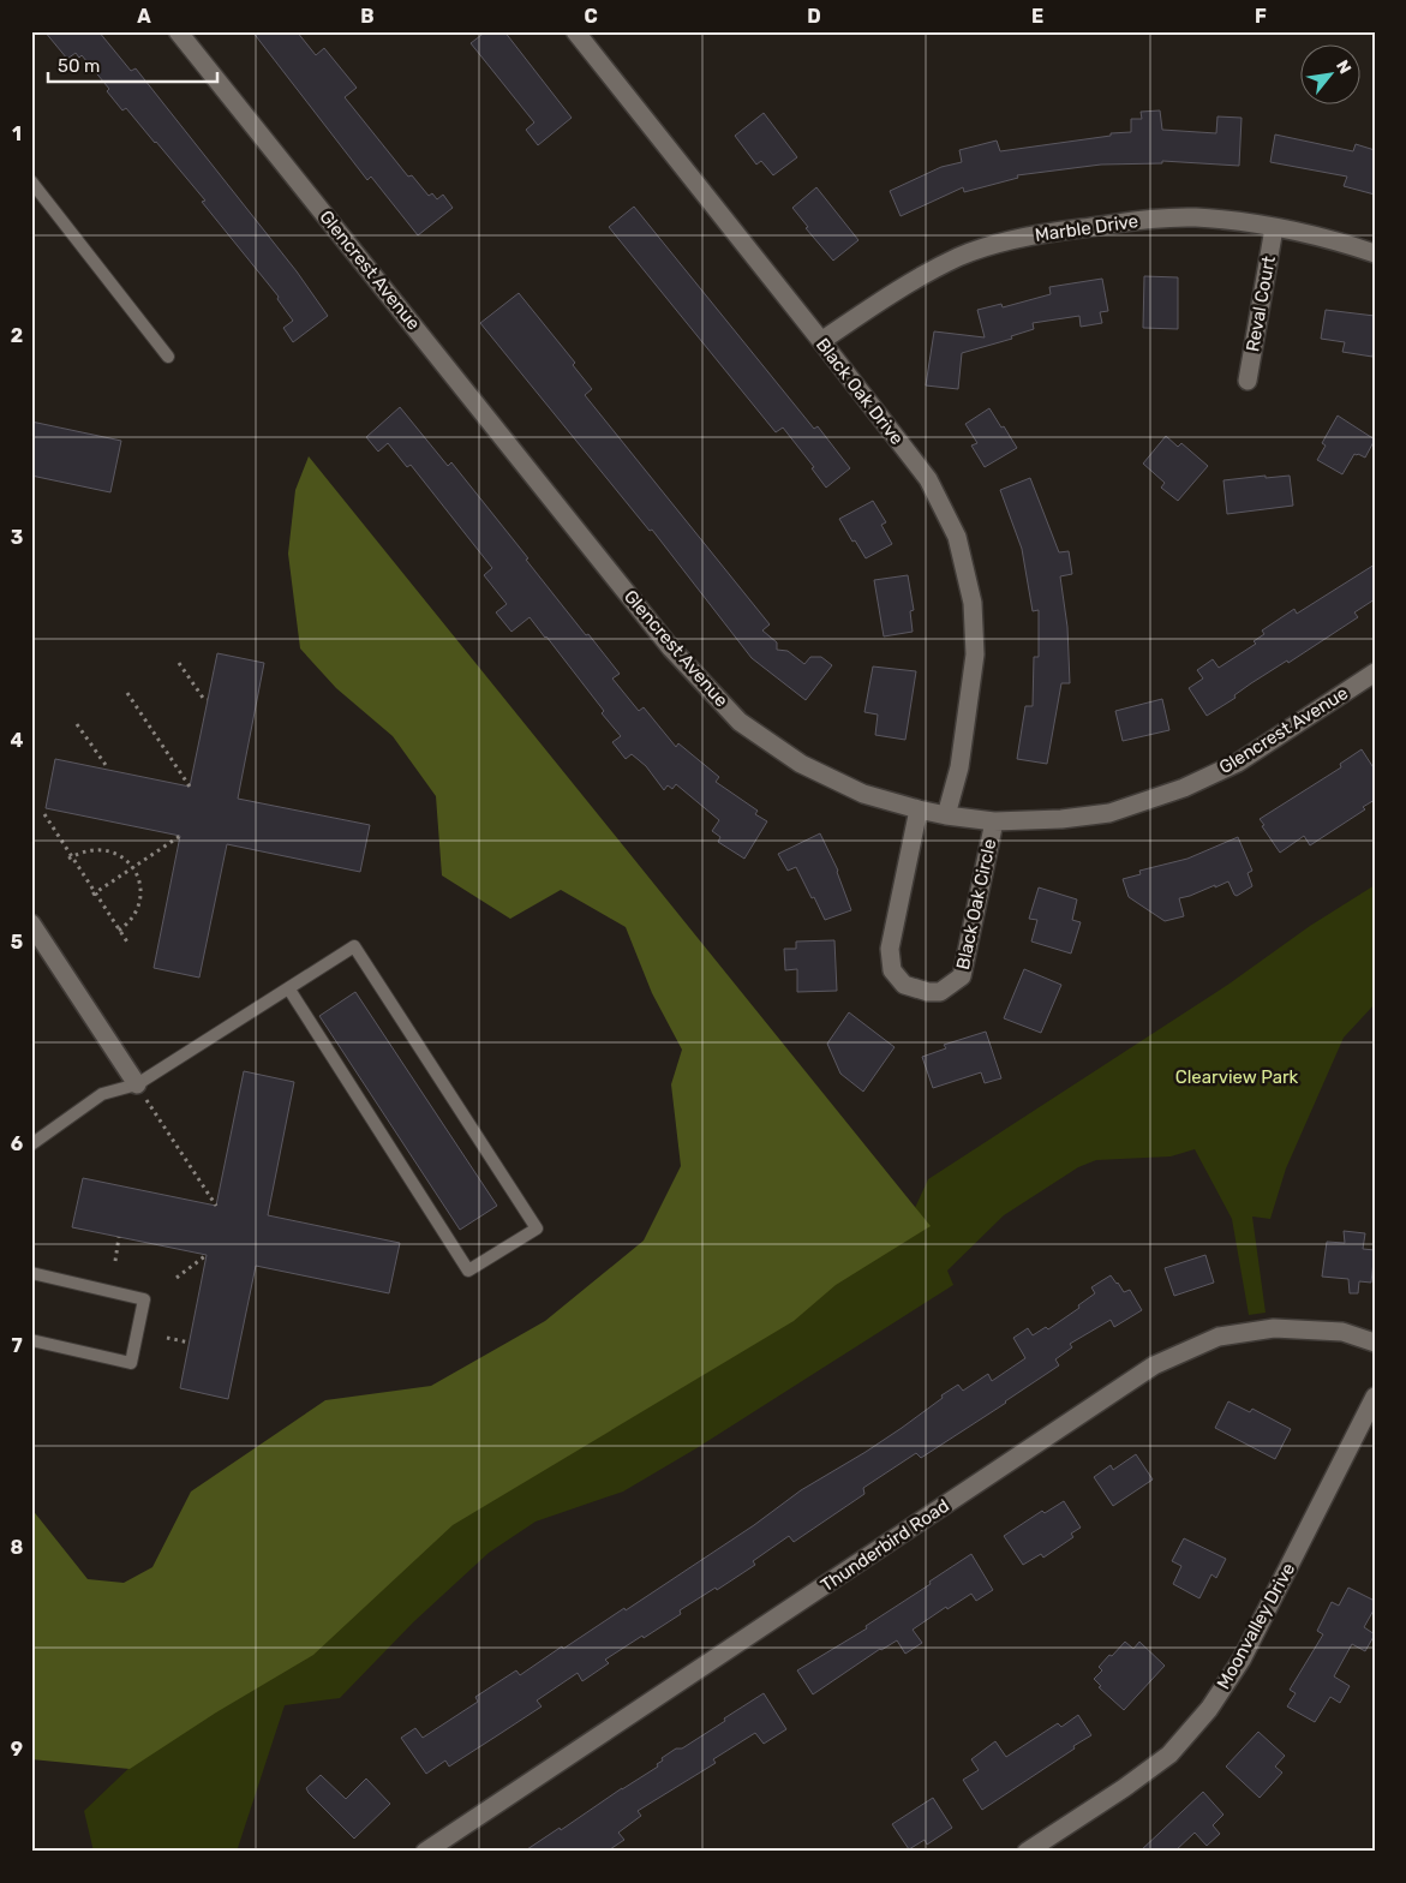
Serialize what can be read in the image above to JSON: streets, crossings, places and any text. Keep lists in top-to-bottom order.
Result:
{
  "streets": {
    "street": [
      "Marble Drive",
      "Glencrest Avenue",
      "Reval Court",
      "Black Oak Drive",
      "Black Oak Circle",
      "Thunderbird Road",
      "Moonvalley Drive"
    ]
  },
  "crossings": [
    ["Marble Drive", "Reval Court"],
    ["Marble Drive", "Black Oak Drive"],
    ["Glencrest Avenue", "Black Oak Drive"],
    ["Glencrest Avenue", "Black Oak Circle"]
  ],
  "parks": ["Clearview Park"],
  "scale_bar": "50 m",
  "north": "top right",
  "grid": {
    "columns": [
      "A",
      "B",
      "C",
      "D",
      "E",
      "F"
    ],
    "rows": [
      "1",
      "2",
      "3",
      "4",
      "5",
      "6",
      "7",
      "8",
      "9"
    ]
  }
}
